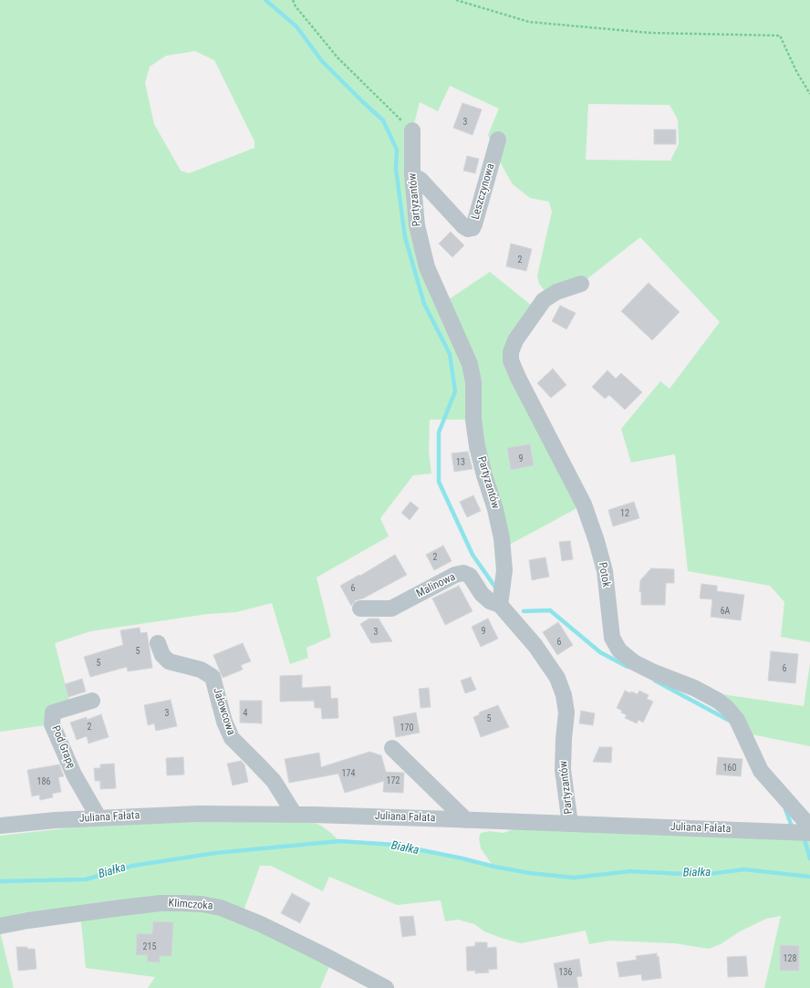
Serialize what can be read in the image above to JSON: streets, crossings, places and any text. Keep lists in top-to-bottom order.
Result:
{
  "streets": {
    "street": [
      "Leszczynowa",
      "Partyzantów",
      "Potok",
      "Malinowa",
      "Jałowcowa",
      "Pod Grapę",
      "Juliana Fałata",
      "Klimczoka"
    ]
  },
  "crossings": [
    ["Leszczynowa", "Partyzantów"],
    ["Partyzantów", "Malinowa"],
    ["Partyzantów", "Juliana Fałata"],
    ["Jałowcowa", "Juliana Fałata"],
    ["Pod Grapę", "Juliana Fałata"]
  ],
  "water": ["Białka"],
  "house_numbers": [
    "3",
    "2",
    "9",
    "13",
    "12",
    "2",
    "6",
    "6A",
    "9",
    "3",
    "6",
    "5",
    "5",
    "6",
    "3",
    "4",
    "5",
    "2",
    "170",
    "160",
    "174",
    "172",
    "186",
    "215",
    "128",
    "136"
  ]
}
